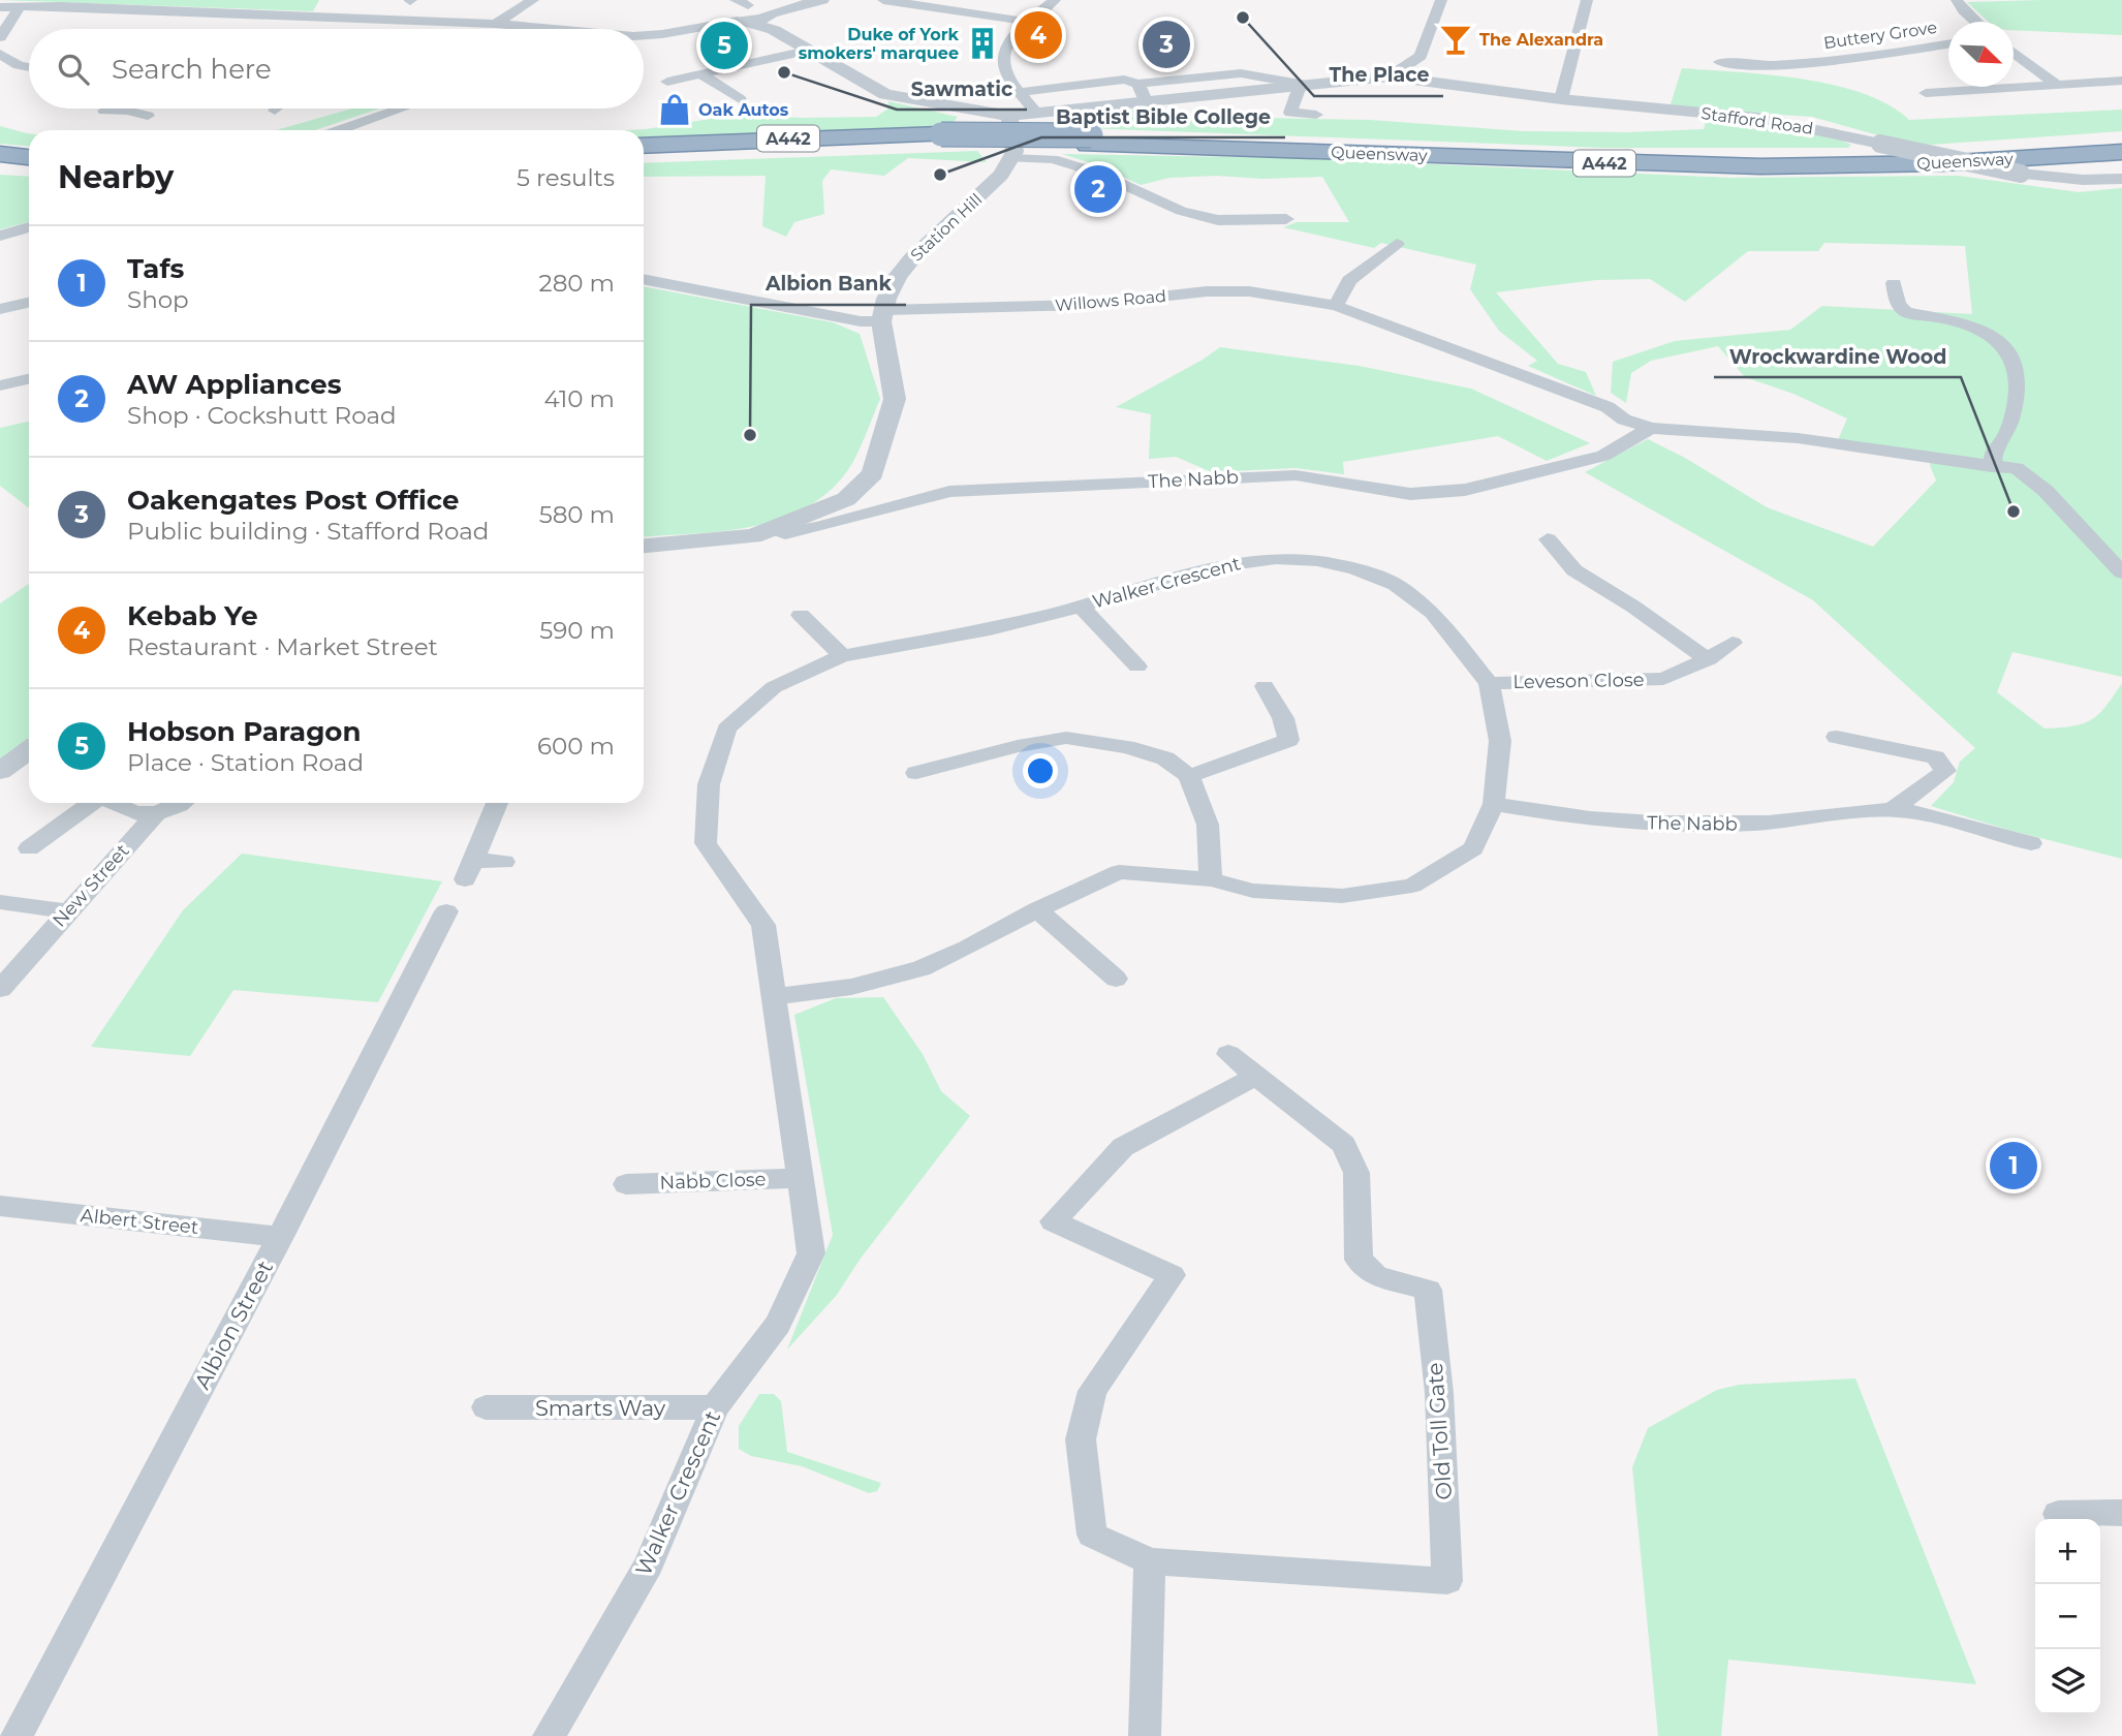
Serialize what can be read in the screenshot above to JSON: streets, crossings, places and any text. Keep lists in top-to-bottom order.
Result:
{
  "streets": {
    "highway": ["A442", "Queensway"],
    "street": [
      "Buttery Grove",
      "Stafford Road",
      "Station Hill",
      "Willows Road",
      "The Nabb",
      "Walker Crescent",
      "Leveson Close",
      "New Street",
      "Nabb Close",
      "Albert Street",
      "Albion Street",
      "Smarts Way",
      "Old Toll Gate"
    ]
  },
  "crossings": [
    ["Station Hill", "Willows Road"],
    ["The Nabb", "Walker Crescent"],
    ["Walker Crescent", "Leveson Close"],
    ["Walker Crescent", "Nabb Close"],
    ["Walker Crescent", "Smarts Way"],
    ["Albert Street", "Albion Street"]
  ],
  "places": {
    "other": [
      "The Place",
      "Sawmatic",
      "Baptist Bible College",
      "Albion Bank",
      "Wrockwardine Wood"
    ],
    "bar": ["The Alexandra"],
    "building": ["Duke of York smokers' marquee"],
    "shop": ["Oak Autos"]
  },
  "north": "bottom right",
  "page": {
    "pins": [
      "4",
      "3",
      "5",
      "2",
      "1"
    ],
    "search": "Search here",
    "heading": ["Nearby", "5 results"],
    "list": [
      {
        "mark": "1",
        "name": "Tafs",
        "note": "Shop",
        "value": "280 m"
      },
      {
        "mark": "2",
        "name": "AW Appliances",
        "note": "Shop · Cockshutt Road",
        "value": "410 m"
      },
      {
        "mark": "3",
        "name": "Oakengates Post Office",
        "note": "Public building · Stafford Road",
        "value": "580 m"
      },
      {
        "mark": "4",
        "name": "Kebab Ye",
        "note": "Restaurant · Market Street",
        "value": "590 m"
      },
      {
        "mark": "5",
        "name": "Hobson Paragon",
        "note": "Place · Station Road",
        "value": "600 m"
      }
    ],
    "map_buttons": ["+", "−"]
  }
}
